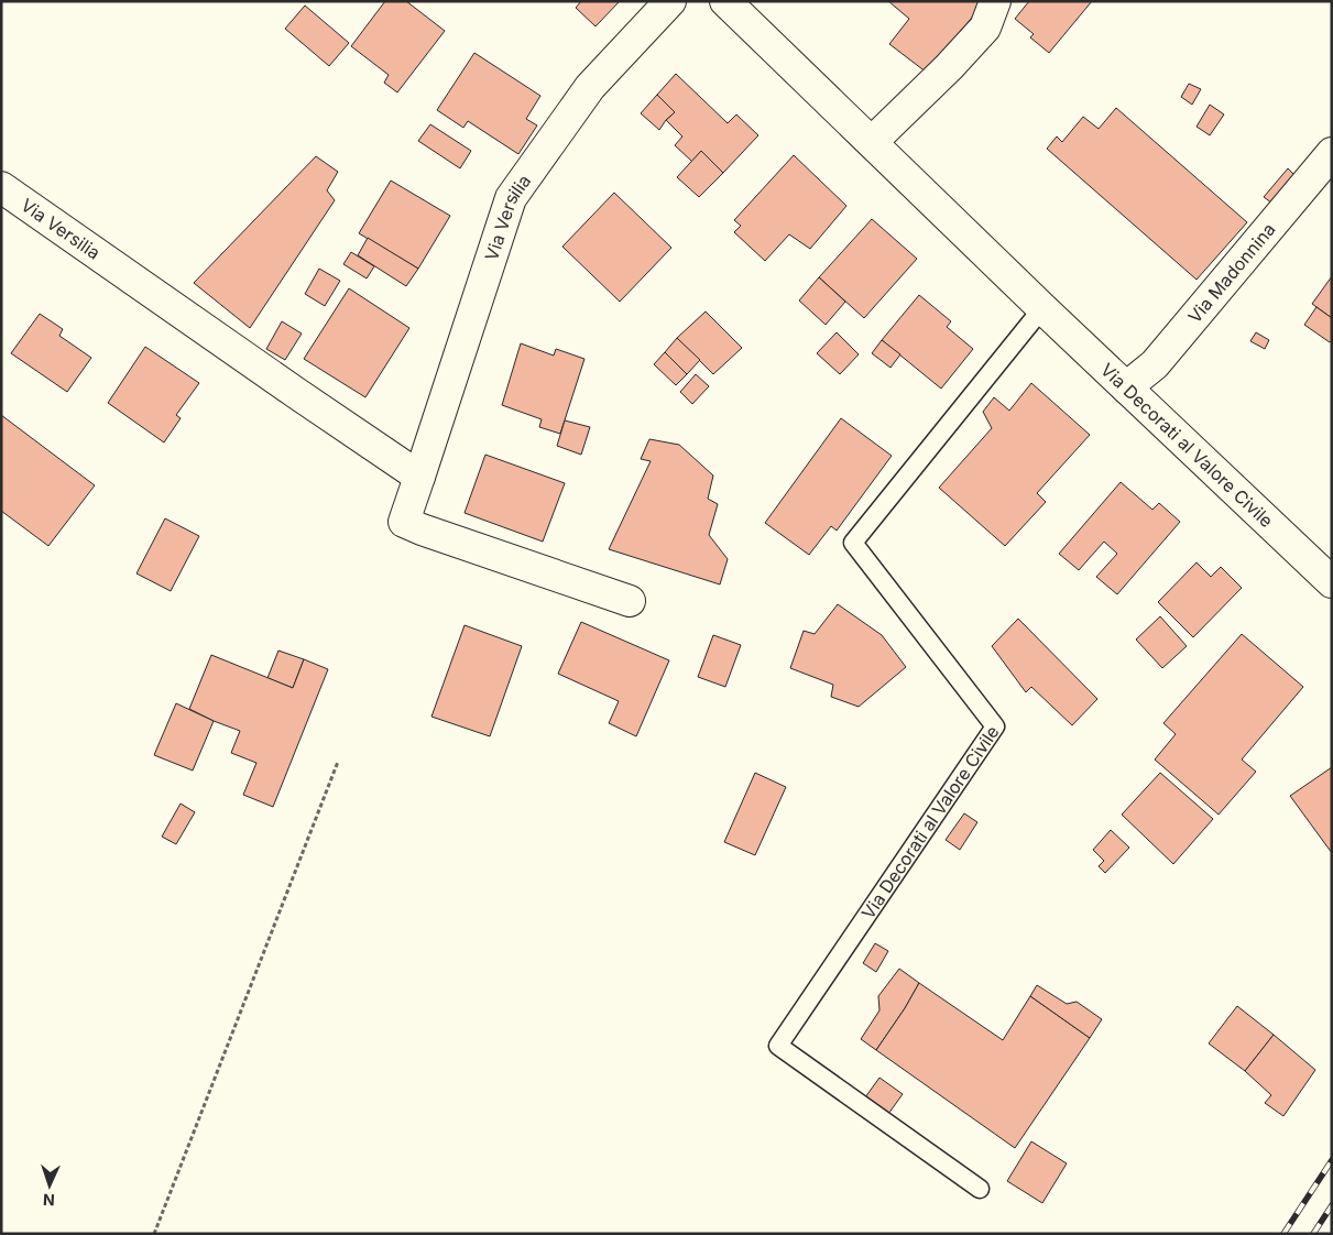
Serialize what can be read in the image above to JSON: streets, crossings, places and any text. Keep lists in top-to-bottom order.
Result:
{
  "streets": {
    "street": ["Via Versilia", "Via Madonnina", "Via Decorati al Valore Civile"]
  },
  "crossings": [
    ["Via Madonnina", "Via Decorati al Valore Civile"]
  ],
  "north": "bottom"
}
